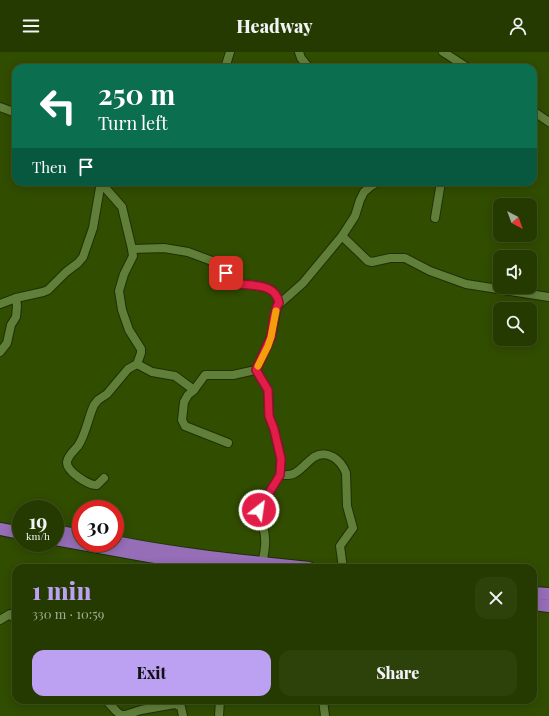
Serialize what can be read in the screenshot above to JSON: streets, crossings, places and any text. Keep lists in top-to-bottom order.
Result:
{
  "north": "bottom right",
  "page": {
    "header": "Headway",
    "turn": ["250 m", "Turn left"],
    "then": "Then",
    "speed": "19 km/h",
    "limit": "30",
    "heading": ["1 min", "330 m · 10:59"],
    "buttons": ["Exit", "Share"]
  }
}
